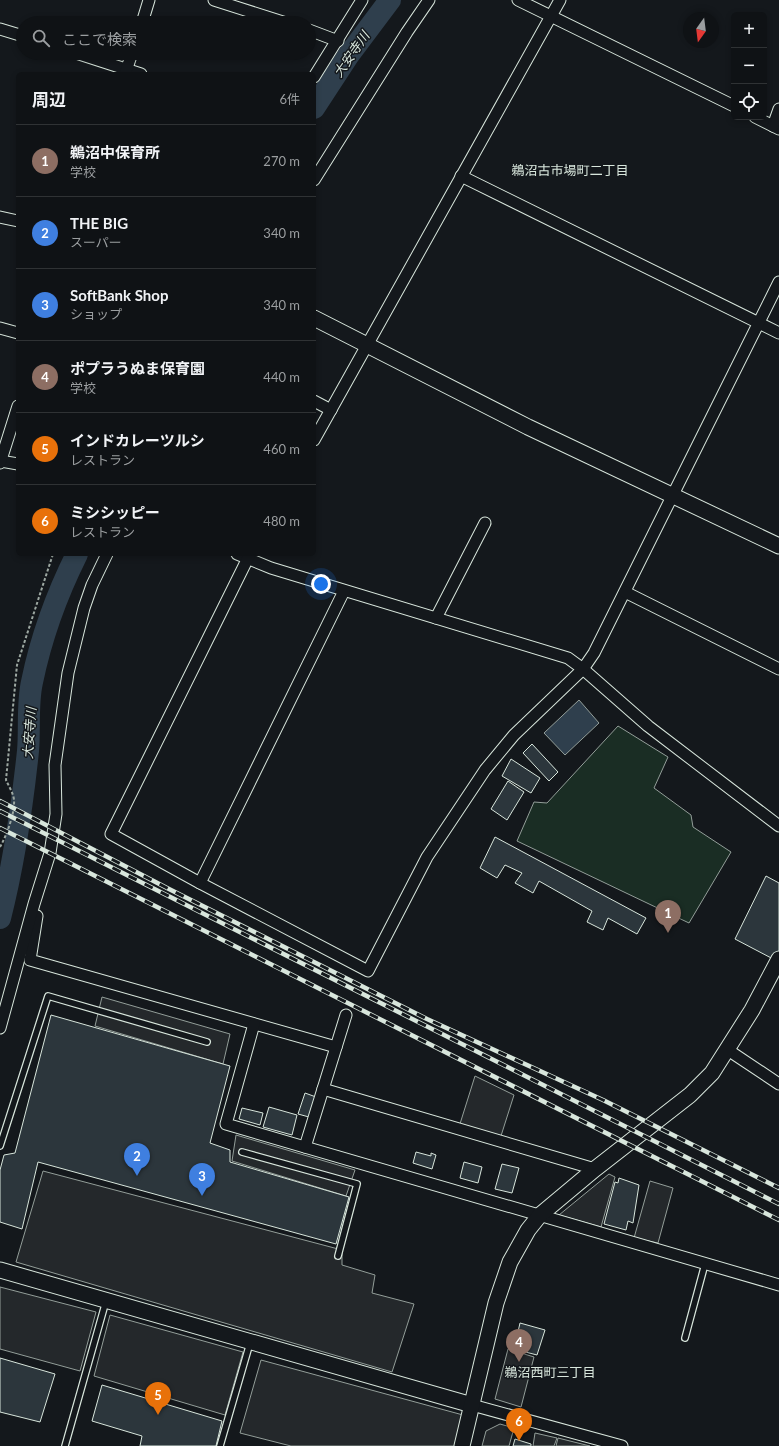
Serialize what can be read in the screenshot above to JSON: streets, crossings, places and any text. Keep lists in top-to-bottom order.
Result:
{
  "districts": ["鵜沼古市場町二丁目", "鵜沼西町三丁目"],
  "water": ["大安寺川"],
  "north": "bottom",
  "page": {
    "map_buttons": ["+", "−"],
    "search": "ここで検索",
    "heading": ["周辺", "6件"],
    "list": [
      {
        "mark": "1",
        "name": "鵜沼中保育所",
        "note": "学校",
        "value": "270 m"
      },
      {
        "mark": "2",
        "name": "THE BIG",
        "note": "スーパー",
        "value": "340 m"
      },
      {
        "mark": "3",
        "name": "SoftBank Shop",
        "note": "ショップ",
        "value": "340 m"
      },
      {
        "mark": "4",
        "name": "ポプラうぬま保育園",
        "note": "学校",
        "value": "440 m"
      },
      {
        "mark": "5",
        "name": "インドカレーツルシ",
        "note": "レストラン",
        "value": "460 m"
      },
      {
        "mark": "6",
        "name": "ミシシッピー",
        "note": "レストラン",
        "value": "480 m"
      }
    ],
    "pins": [
      "1",
      "2",
      "3",
      "4",
      "5",
      "6"
    ]
  }
}
